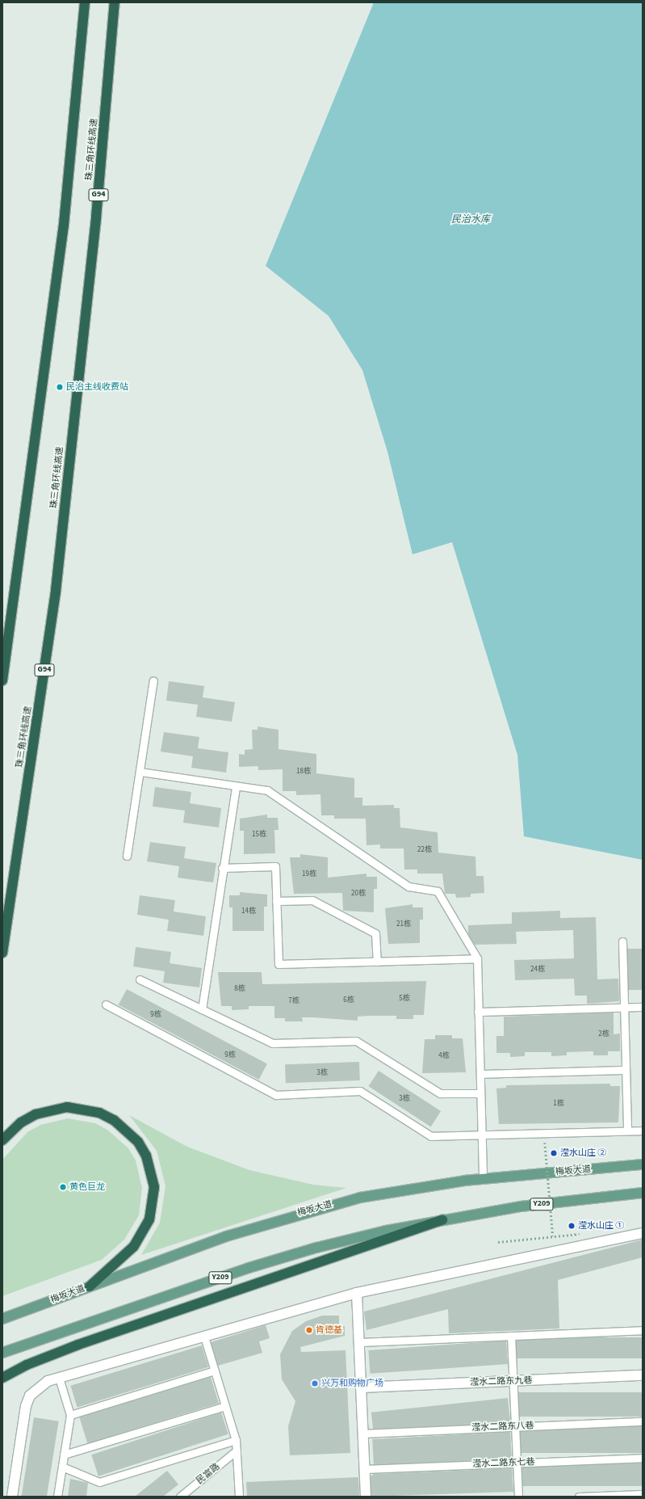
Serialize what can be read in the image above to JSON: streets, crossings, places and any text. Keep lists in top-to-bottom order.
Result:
{
  "streets": {
    "highway": ["珠三角环线高速", "G94"],
    "main road": ["梅坂大道", "Y209"],
    "street": ["滢水二路东九巷"],
    "lane": ["滢水二路东八巷", "滢水二路东七巷", "民富路"]
  },
  "water": ["民治水库"],
  "places": [
    "民治主线收费站",
    "滢水山庄 ②",
    "黄色巨龙",
    "滢水山庄 ①",
    "肯德基",
    "兴万和购物广场"
  ],
  "house_numbers": [
    "18栋",
    "15栋",
    "22栋",
    "19栋",
    "20栋",
    "14栋",
    "21栋",
    "24栋",
    "8栋",
    "5栋",
    "6栋",
    "7栋",
    "9栋",
    "2栋",
    "9栋",
    "4栋",
    "3栋",
    "3栋",
    "1栋"
  ]
}
